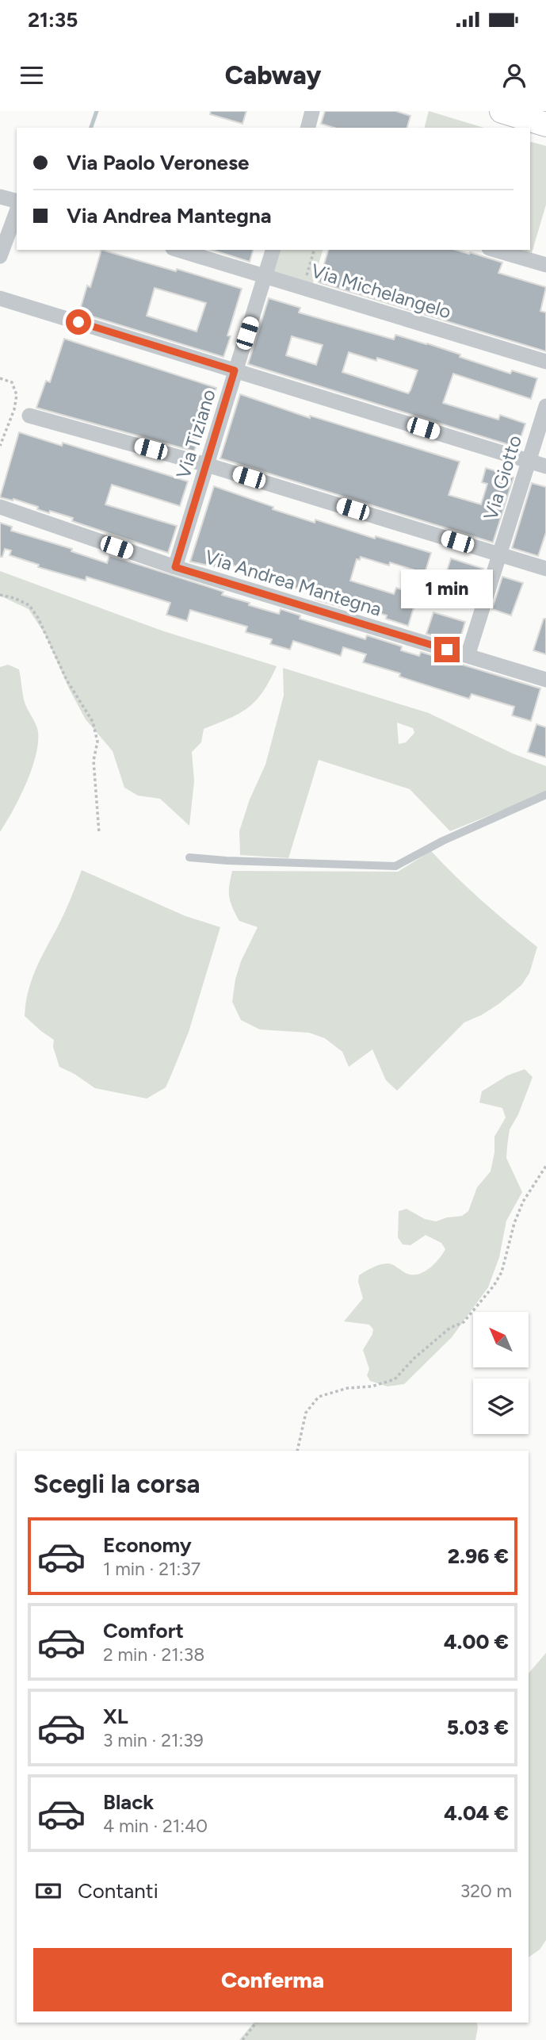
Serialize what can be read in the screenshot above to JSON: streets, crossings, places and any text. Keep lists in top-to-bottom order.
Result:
{
  "streets": {
    "street": [
      "Via Michelangelo",
      "Via Tiziano",
      "Via Giotto",
      "Via Andrea Mantegna"
    ]
  },
  "crossings": [
    ["Via Michelangelo", "Via Tiziano"],
    ["Via Tiziano", "Via Andrea Mantegna"],
    ["Via Giotto", "Via Andrea Mantegna"]
  ],
  "north": "top left",
  "page": {
    "status": "21:35",
    "header": "Cabway",
    "banner": ["Via Paolo Veronese", "Via Andrea Mantegna"],
    "bubble": "1 min",
    "heading": "Scegli la corsa",
    "list": [
      {
        "name": "Economy",
        "note": "1 min · 21:37",
        "value": "2.96 €"
      },
      {
        "name": "Comfort",
        "note": "2 min · 21:38",
        "value": "4.00 €"
      },
      {
        "name": "XL",
        "note": "3 min · 21:39",
        "value": "5.03 €"
      },
      {
        "name": "Black",
        "note": "4 min · 21:40",
        "value": "4.04 €"
      }
    ],
    "pay": ["Contanti", "320 m"],
    "buttons": "Conferma"
  }
}
